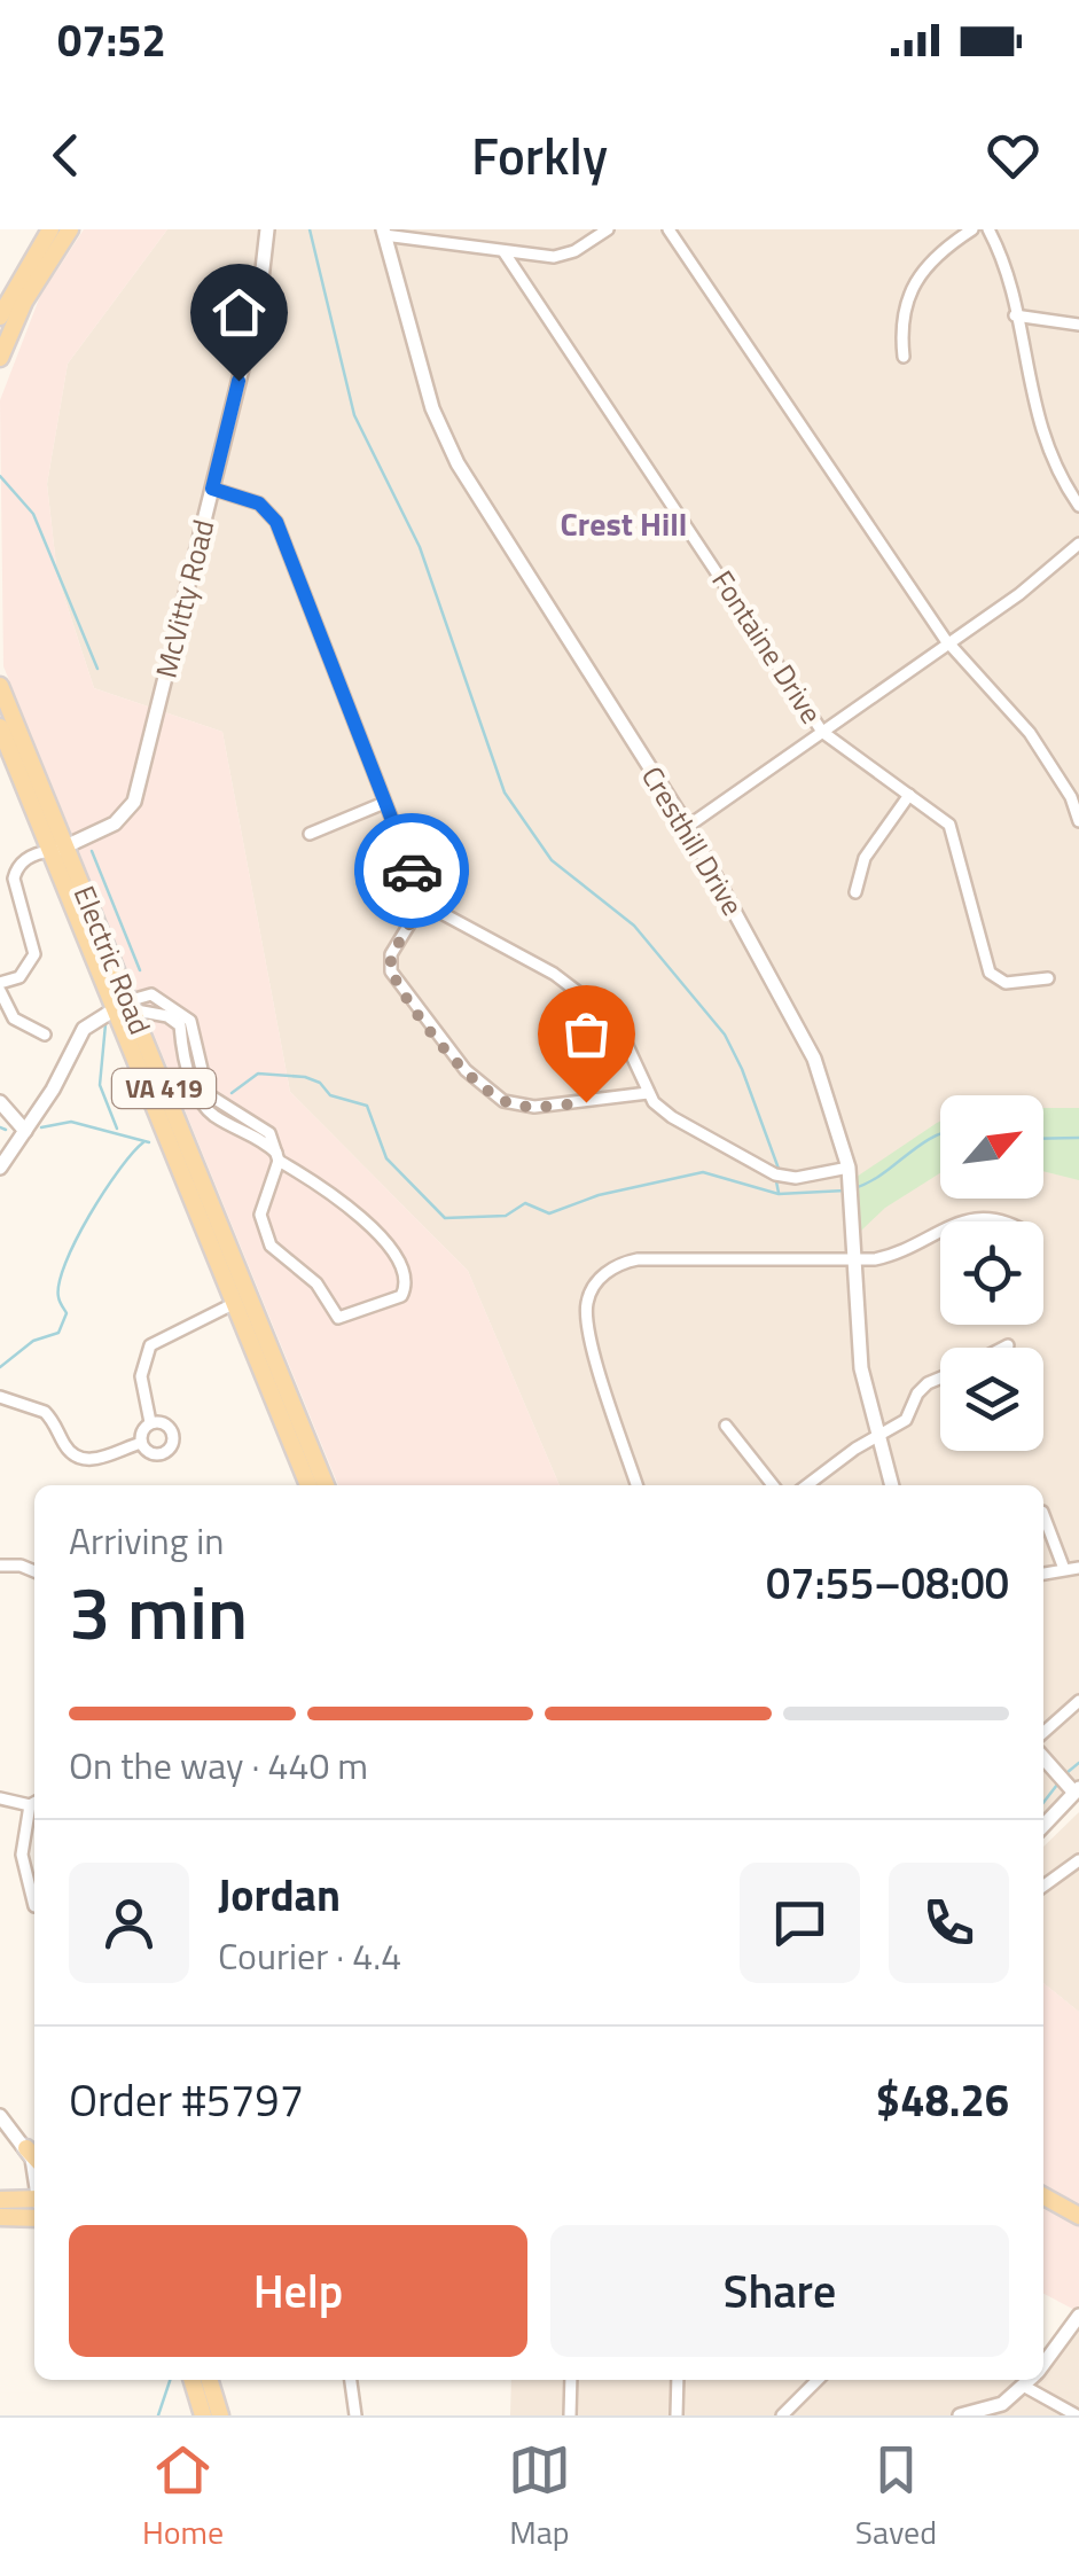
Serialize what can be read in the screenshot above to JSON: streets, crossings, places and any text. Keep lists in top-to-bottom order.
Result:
{
  "streets": {
    "main road": ["Electric Road", "VA 419"],
    "street": ["McVitty Road", "Fontaine Drive", "Cresthill Drive"]
  },
  "crossings": [
    ["McVitty Road", "Electric Road"]
  ],
  "districts": ["Crest Hill"],
  "north": "top right",
  "page": {
    "status": "07:52",
    "header": "Forkly",
    "heading": ["3 min", "Arriving in", "07:55–08:00"],
    "panel": [
      "Jordan",
      "Courier · 4.4",
      "Order #5797",
      "$48.26"
    ],
    "bar": "On the way · 440 m",
    "buttons": ["Help", "Share"],
    "tabs": ["Home", "Map", "Saved"]
  }
}
